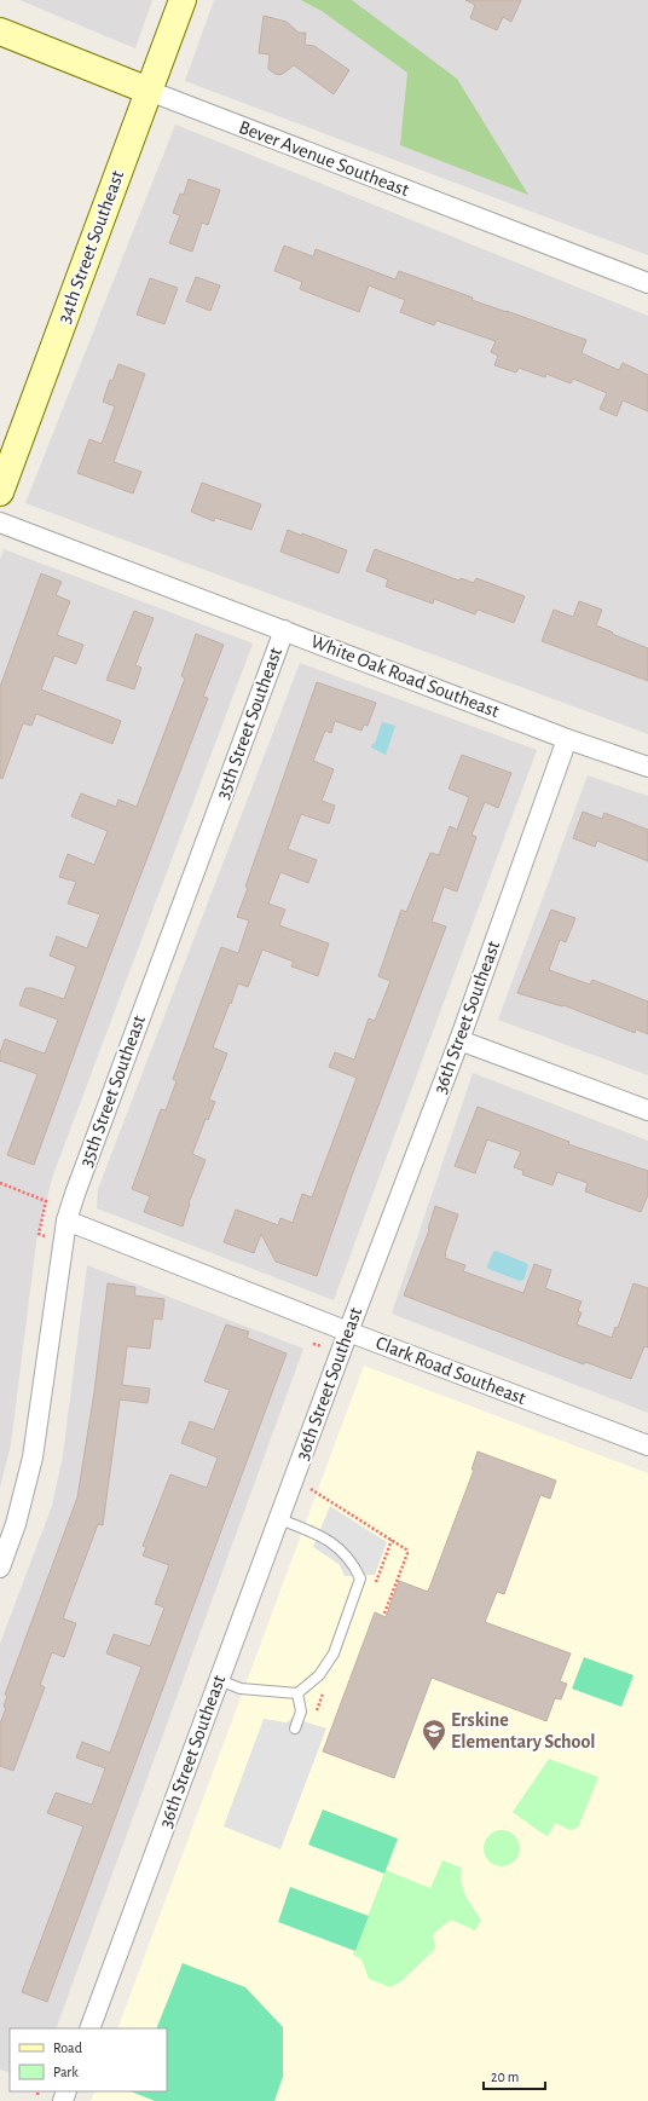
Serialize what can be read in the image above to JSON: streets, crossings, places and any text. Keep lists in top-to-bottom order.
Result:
{
  "streets": {
    "street": [
      "Bever Avenue Southeast",
      "34th Street Southeast",
      "White Oak Road Southeast",
      "35th Street Southeast",
      "36th Street Southeast",
      "Clark Road Southeast"
    ]
  },
  "crossings": [
    ["Bever Avenue Southeast", "34th Street Southeast"],
    ["White Oak Road Southeast", "35th Street Southeast"],
    ["White Oak Road Southeast", "36th Street Southeast"],
    ["35th Street Southeast", "Clark Road Southeast"],
    ["36th Street Southeast", "Clark Road Southeast"]
  ],
  "places": {
    "school or university": ["Erskine Elementary School"]
  },
  "legend": ["Road", "Park"],
  "scale_bar": "20 m"
}
